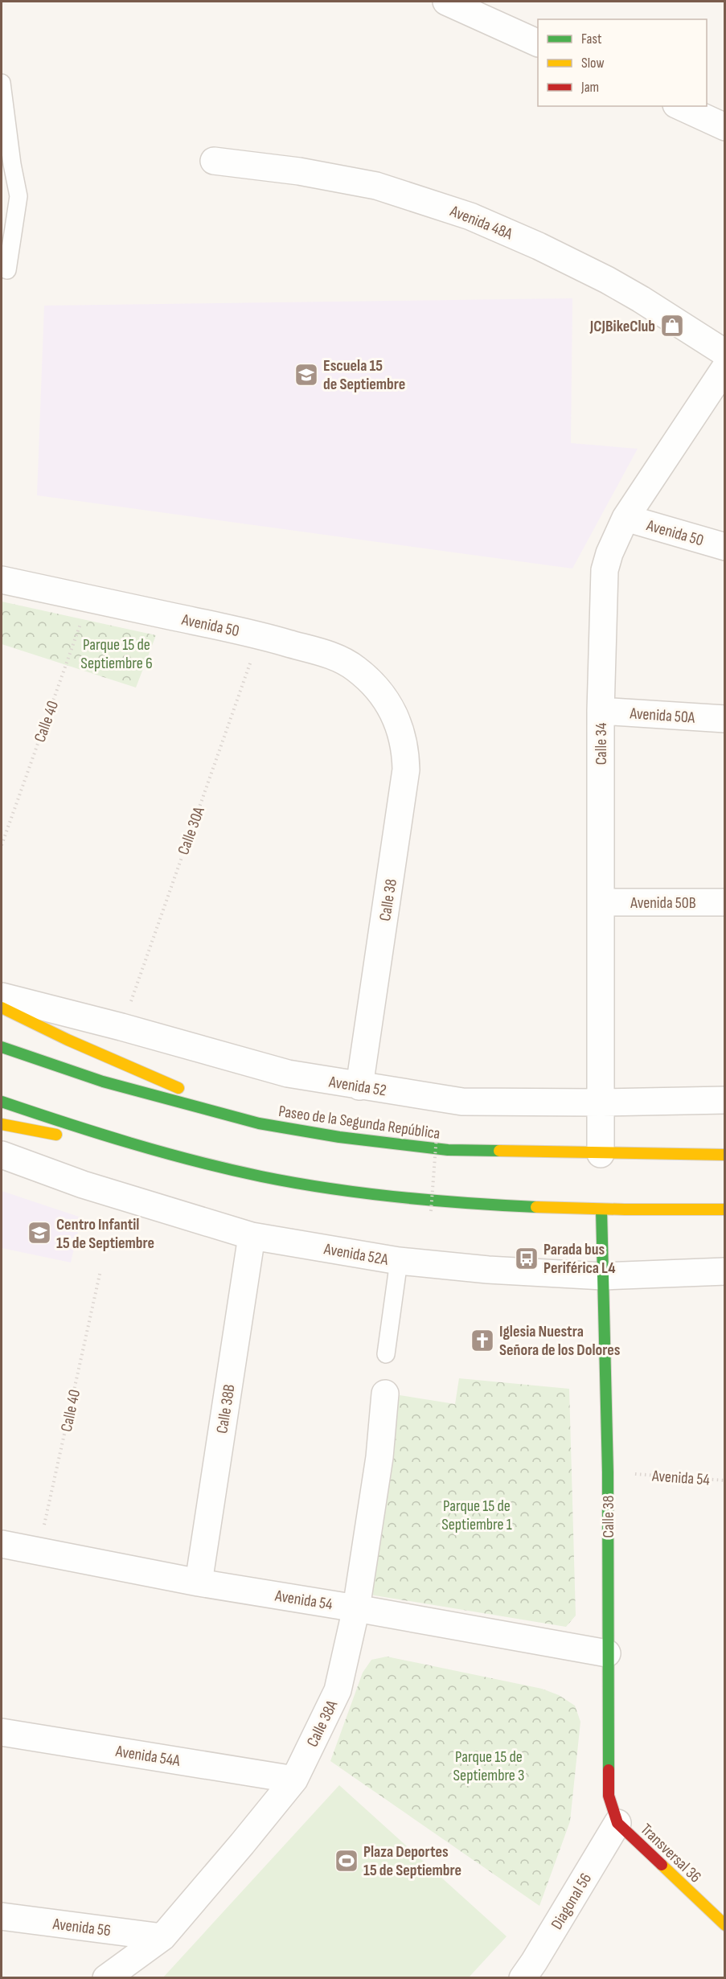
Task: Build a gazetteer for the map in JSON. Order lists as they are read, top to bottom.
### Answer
{
  "streets": {
    "main road": ["Calle 38", "Paseo de la Segunda República", "Transversal 36"],
    "street": [
      "Avenida 48A",
      "Avenida 50",
      "Avenida 50A",
      "Calle 34",
      "Avenida 50B",
      "Avenida 52",
      "Avenida 52A",
      "Calle 38B",
      "Avenida 54",
      "Calle 38A",
      "Avenida 54A",
      "Diagonal 56",
      "Avenida 56"
    ],
    "path": ["Calle 40", "Calle 30A"]
  },
  "crossings": [
    ["Avenida 50", "Calle 40"],
    ["Avenida 50", "Calle 34"],
    ["Avenida 50", "Calle 30A"],
    ["Avenida 50", "Calle 38"],
    ["Avenida 50A", "Calle 34"],
    ["Calle 40", "Avenida 54"],
    ["Calle 34", "Avenida 50B"],
    ["Calle 34", "Avenida 52"],
    ["Calle 34", "Paseo de la Segunda República"],
    ["Calle 30A", "Avenida 52"],
    ["Calle 38", "Avenida 52"],
    ["Calle 38", "Avenida 52A"],
    ["Calle 38", "Avenida 54"],
    ["Calle 38", "Transversal 36"],
    ["Calle 38", "Diagonal 56"],
    ["Avenida 52A", "Calle 38B"],
    ["Calle 38B", "Avenida 54"],
    ["Avenida 54", "Calle 38A"],
    ["Calle 38A", "Avenida 54A"],
    ["Calle 38A", "Avenida 56"],
    ["Transversal 36", "Diagonal 56"]
  ],
  "parks": ["Parque 15 de Septiembre 6", "Parque 15 de Septiembre 1", "Parque 15 de Septiembre 3"],
  "places": {
    "shop": ["JCJBikeClub"],
    "school or university": ["Escuela 15 de Septiembre", "Centro Infantil 15 de Septiembre"],
    "bus stop": ["Parada bus Periférica L4"],
    "church": ["Iglesia Nuestra Señora de los Dolores"],
    "sports": ["Plaza Deportes 15 de Septiembre"]
  },
  "legend": ["Fast", "Slow", "Jam"]
}
